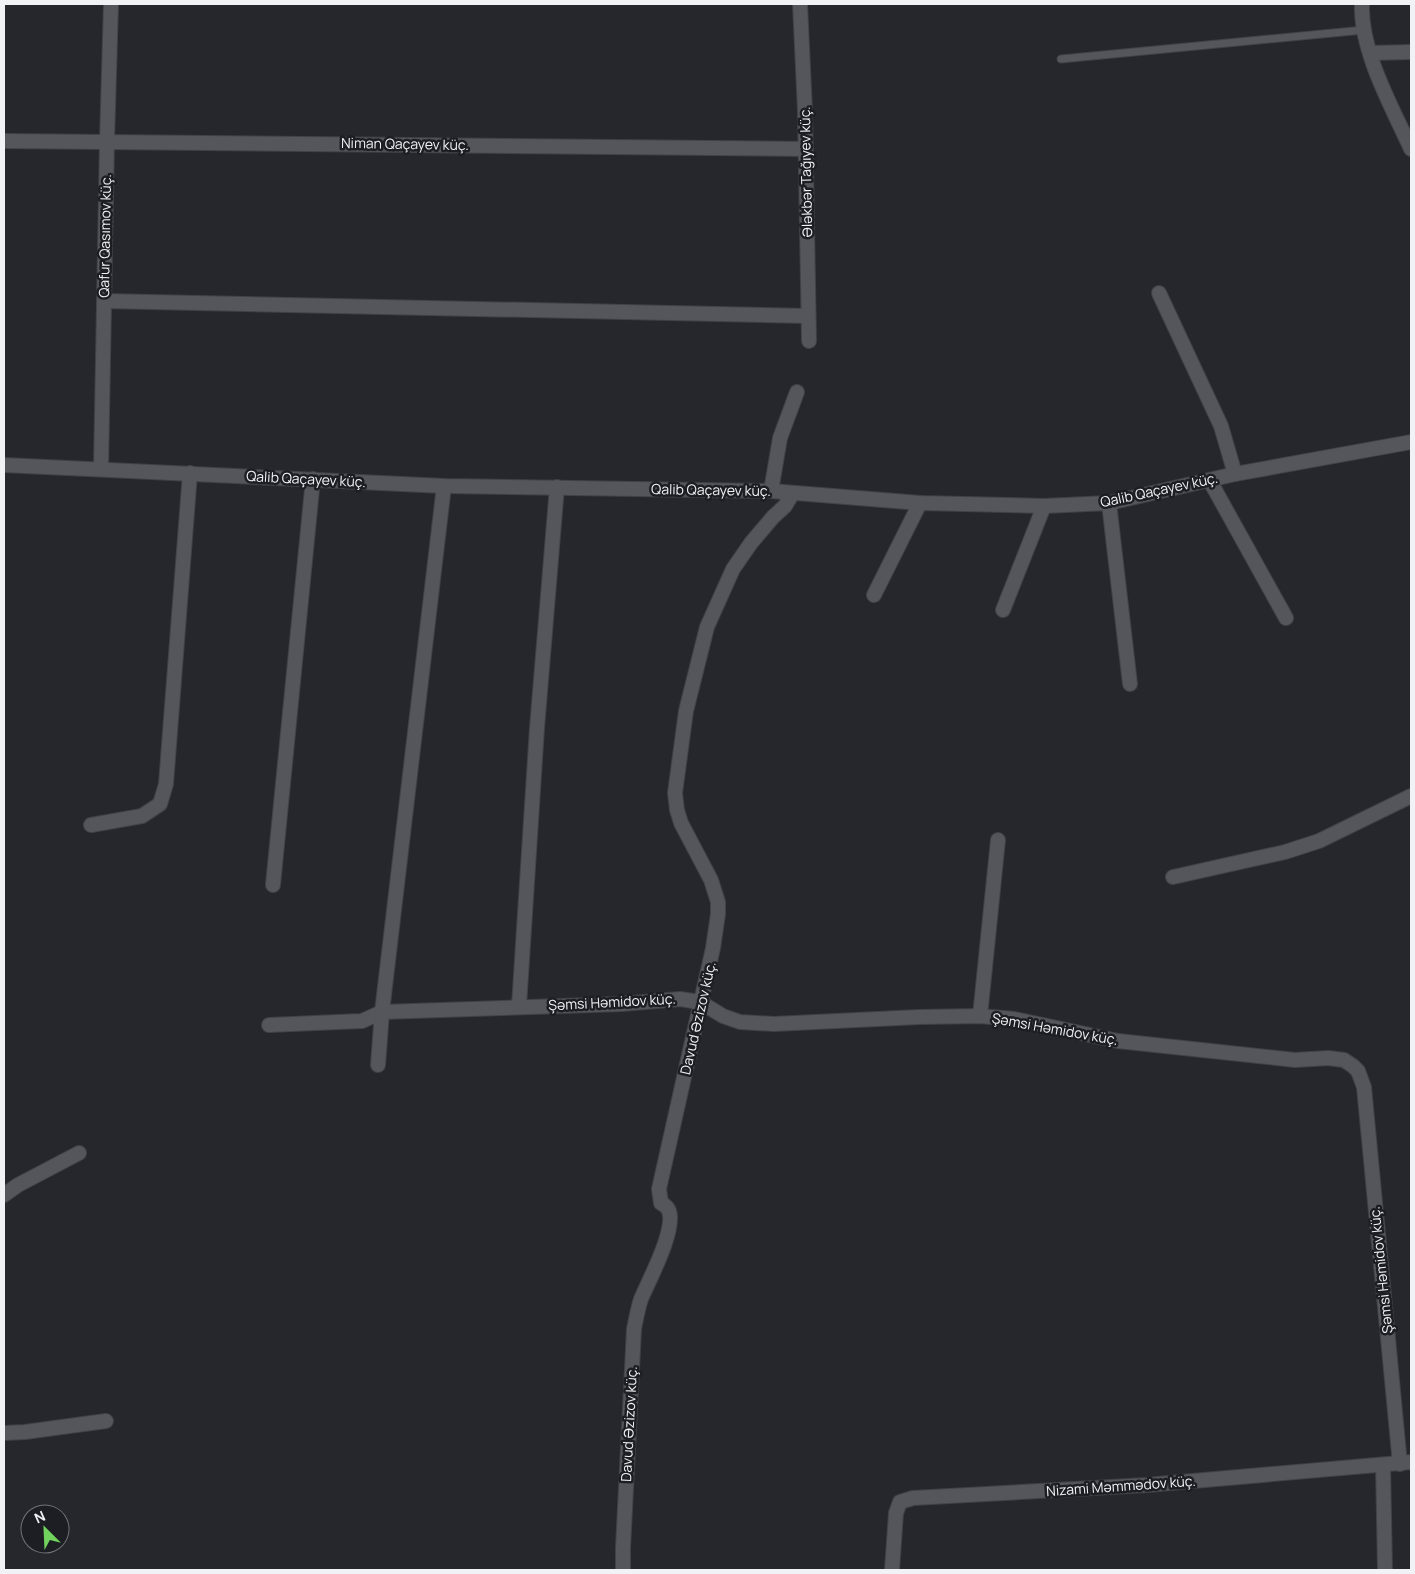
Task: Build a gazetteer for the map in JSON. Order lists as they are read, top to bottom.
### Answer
{
  "streets": {
    "street": [
      "Niman Qaçayev küç.",
      "Ələkbər Tağıyev küç.",
      "Qafur Qasımov küç.",
      "Qalib Qaçayev küç.",
      "Şəmsi Həmidov küç.",
      "Davud Əzizov küç.",
      "Nizami Məmmədov küç."
    ]
  },
  "crossings": [
    ["Niman Qaçayev küç.", "Ələkbər Tağıyev küç."],
    ["Niman Qaçayev küç.", "Qafur Qasımov küç."],
    ["Qafur Qasımov küç.", "Qalib Qaçayev küç."],
    ["Qalib Qaçayev küç.", "Davud Əzizov küç."],
    ["Şəmsi Həmidov küç.", "Davud Əzizov küç."],
    ["Şəmsi Həmidov küç.", "Nizami Məmmədov küç."]
  ],
  "north": "top left"
}
